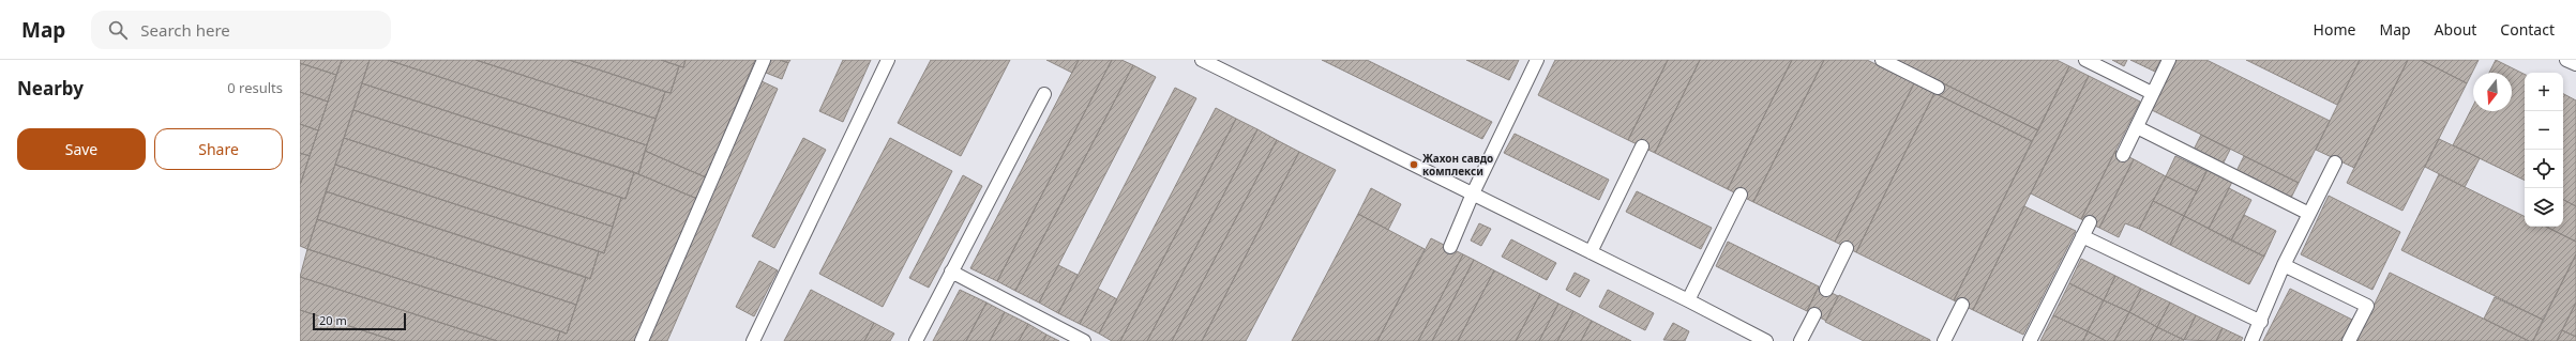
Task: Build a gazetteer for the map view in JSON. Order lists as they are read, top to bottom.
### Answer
{
  "places": ["Жахон савдо комплекси"],
  "scale_bar": "20 m",
  "north": "bottom",
  "page": {
    "header": "Map",
    "search": "Search here",
    "nav": [
      "Home",
      "Map",
      "About",
      "Contact"
    ],
    "heading": ["Nearby", "0 results"],
    "map_buttons": ["+", "−"],
    "buttons": ["Save", "Share"],
    "scale": "20 m"
  }
}
